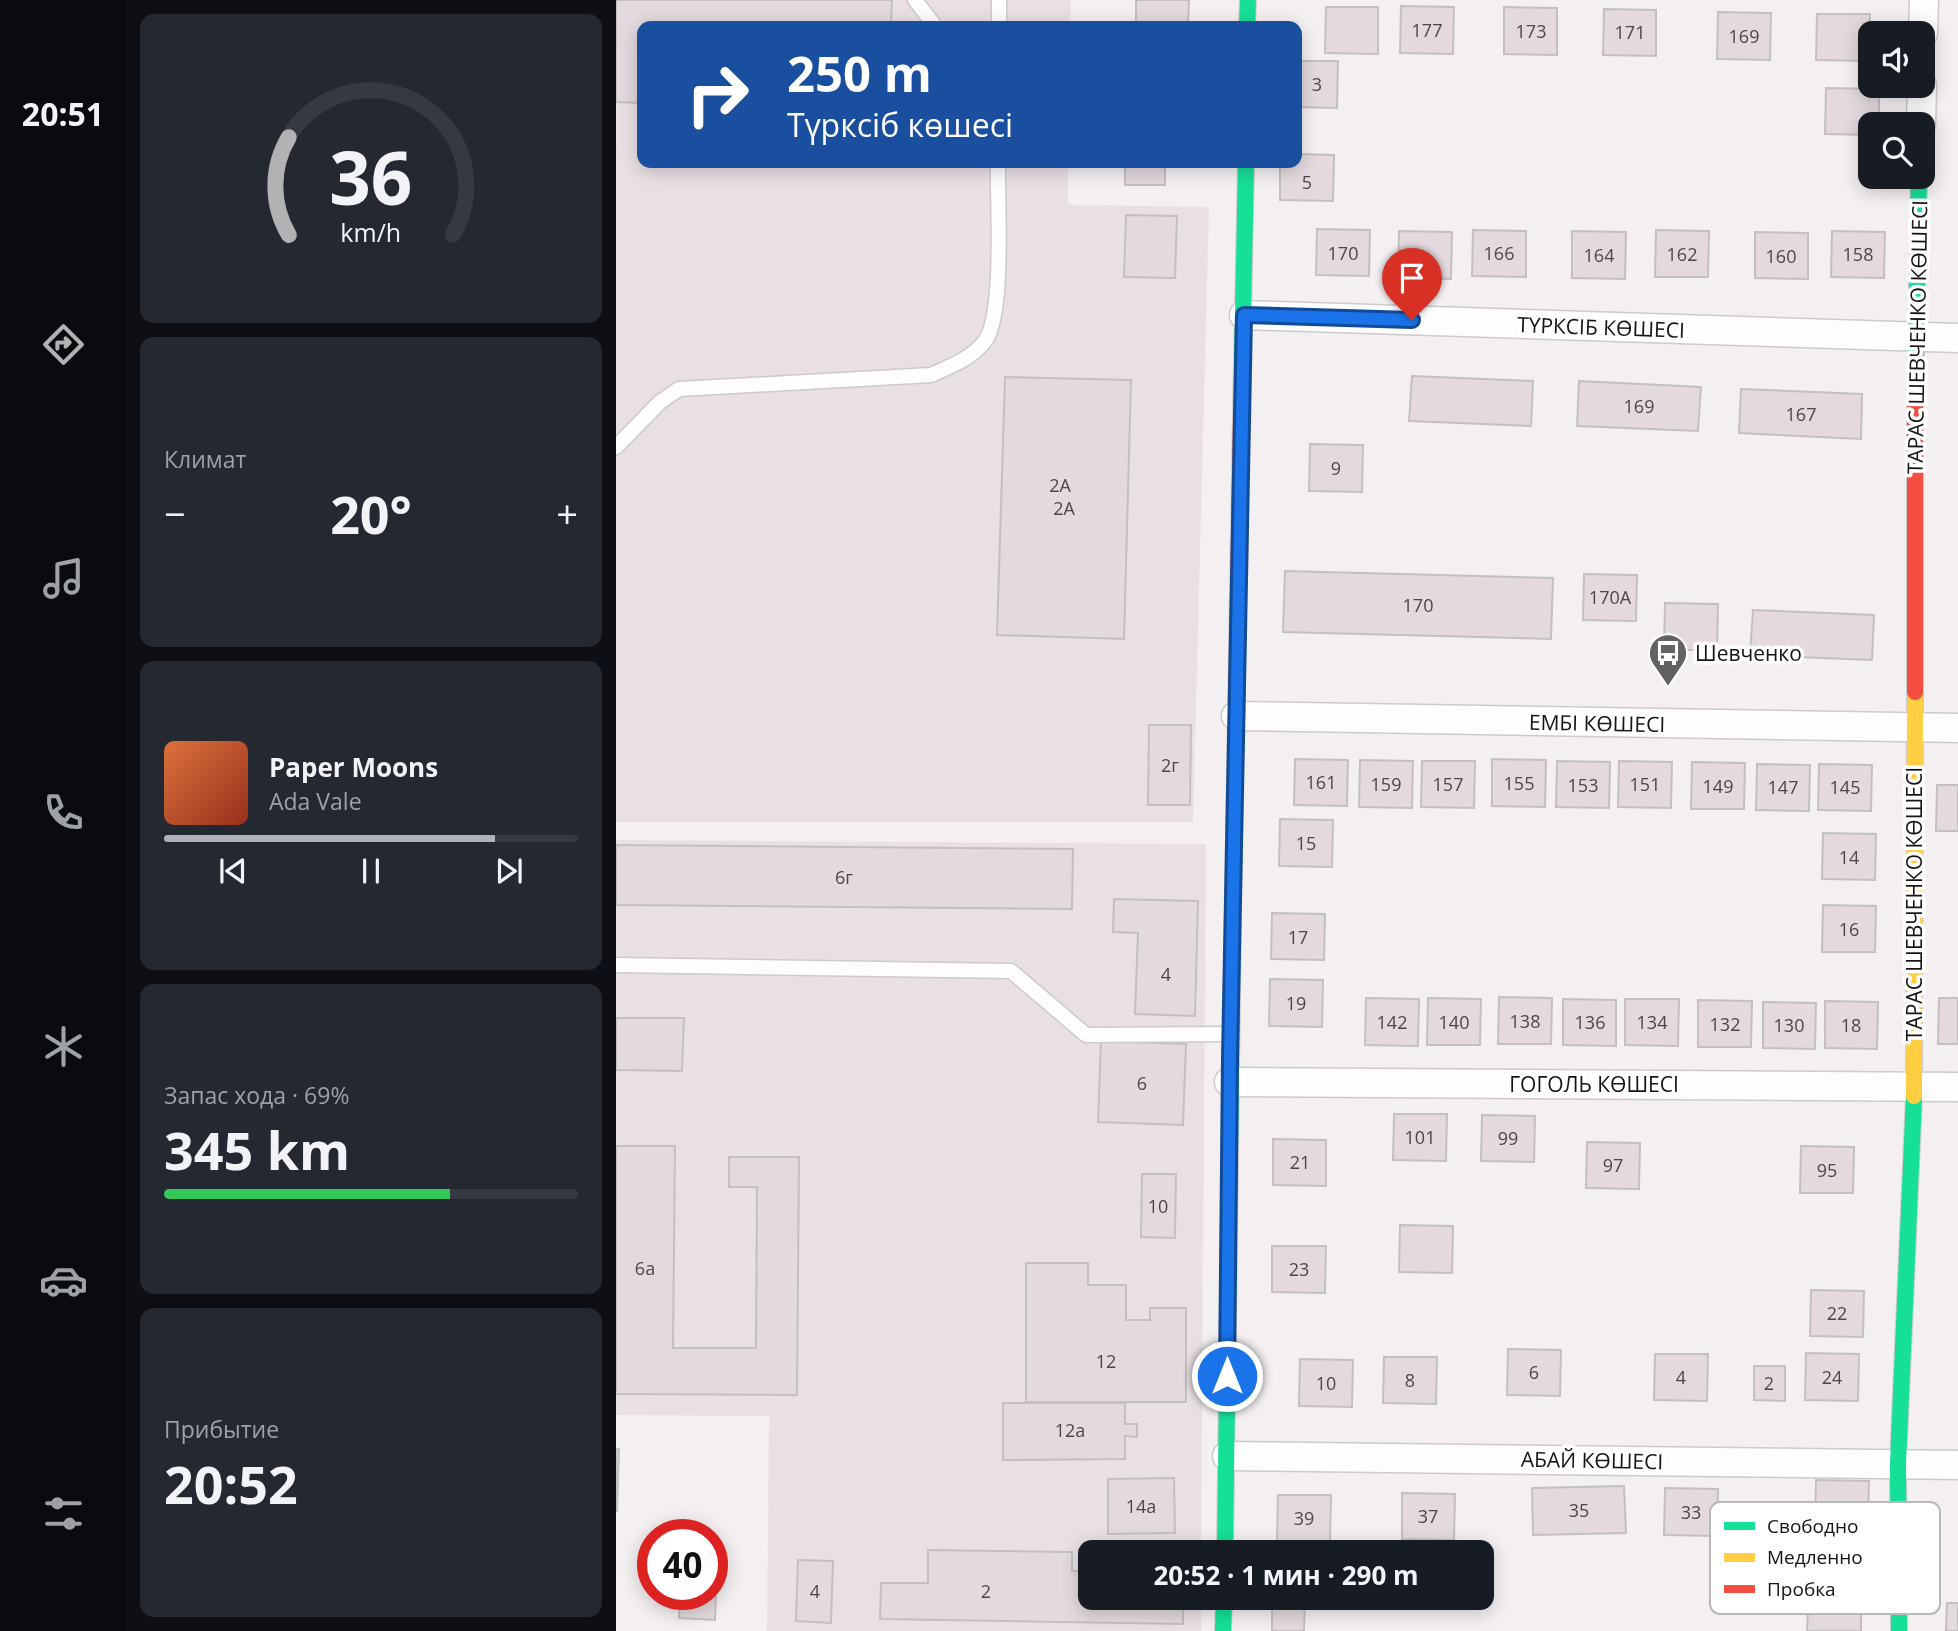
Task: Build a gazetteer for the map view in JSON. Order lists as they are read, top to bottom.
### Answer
{
  "streets": {
    "street": [
      "ТҮРКСІБ КӨШЕСІ",
      "ТАРАС ШЕВЧЕНКО КӨШЕСІ",
      "ЕМБІ КӨШЕСІ",
      "ГОГОЛЬ КӨШЕСІ",
      "АБАЙ КӨШЕСІ"
    ]
  },
  "crossings": [
    ["ТҮРКСІБ КӨШЕСІ", "ТАРАС ШЕВЧЕНКО КӨШЕСІ"],
    ["ТАРАС ШЕВЧЕНКО КӨШЕСІ", "ЕМБІ КӨШЕСІ"],
    ["ТАРАС ШЕВЧЕНКО КӨШЕСІ", "ГОГОЛЬ КӨШЕСІ"],
    ["ТАРАС ШЕВЧЕНКО КӨШЕСІ", "АБАЙ КӨШЕСІ"]
  ],
  "places": {
    "bus stop": ["Шевченко"]
  },
  "house_numbers": [
    "177",
    "173",
    "171",
    "169",
    "3",
    "5",
    "170",
    "166",
    "162",
    "158",
    "164",
    "160",
    "169",
    "167",
    "9",
    "2А",
    "2А",
    "170А",
    "170",
    "2г",
    "161",
    "155",
    "159",
    "157",
    "151",
    "153",
    "149",
    "147",
    "145",
    "15",
    "14",
    "6г",
    "16",
    "17",
    "4",
    "19",
    "138",
    "142",
    "140",
    "136",
    "134",
    "132",
    "130",
    "18",
    "6",
    "101",
    "99",
    "21",
    "97",
    "95",
    "10",
    "6а",
    "23",
    "22",
    "12",
    "6",
    "4",
    "24",
    "8",
    "10",
    "2",
    "12а",
    "14а",
    "35",
    "33",
    "37",
    "39",
    "4",
    "2"
  ],
  "legend": ["Свободно", "Медленно", "Пробка"],
  "page": {
    "tabs": "20:51",
    "turn": ["250 m", "Түрксіб көшесі"],
    "tile": [
      "Климат",
      ["Запас хода · 69%", "345 km"],
      ["Прибытие", "20:52"]
    ],
    "heat": ["−", "20°", "+"],
    "song": ["Paper Moons", "Ada Vale"],
    "limit": "40",
    "trip": "20:52 · 1 мин · 290 m",
    "gauge": ["36", "km/h"]
  }
}
